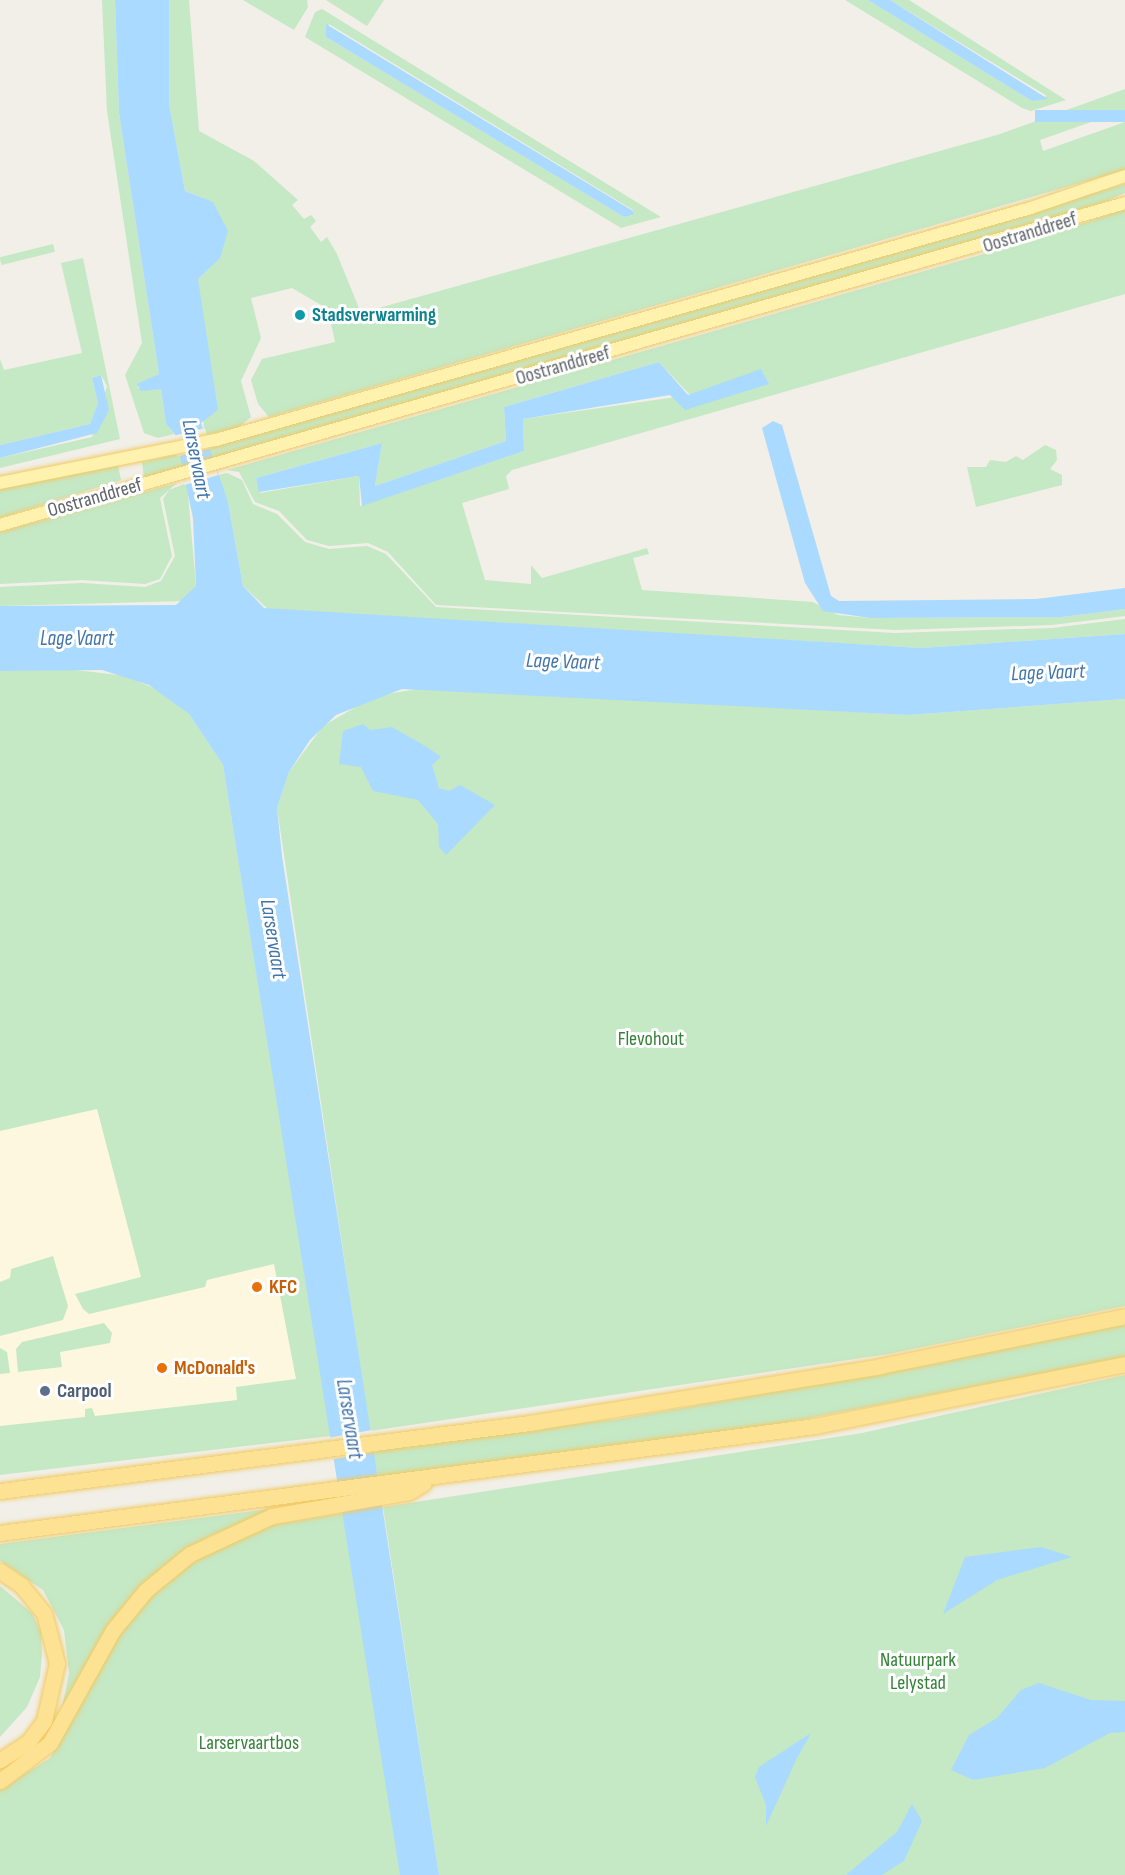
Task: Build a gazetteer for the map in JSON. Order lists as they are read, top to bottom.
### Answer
{
  "streets": {
    "main road": ["Oostranddreef"]
  },
  "water": ["Larservaart", "Lage Vaart"],
  "parks": ["Flevohout", "Natuurpark Lelystad", "Larservaartbos"],
  "places": [
    "Stadsverwarming",
    "KFC",
    "McDonald's",
    "Carpool"
  ]
}
